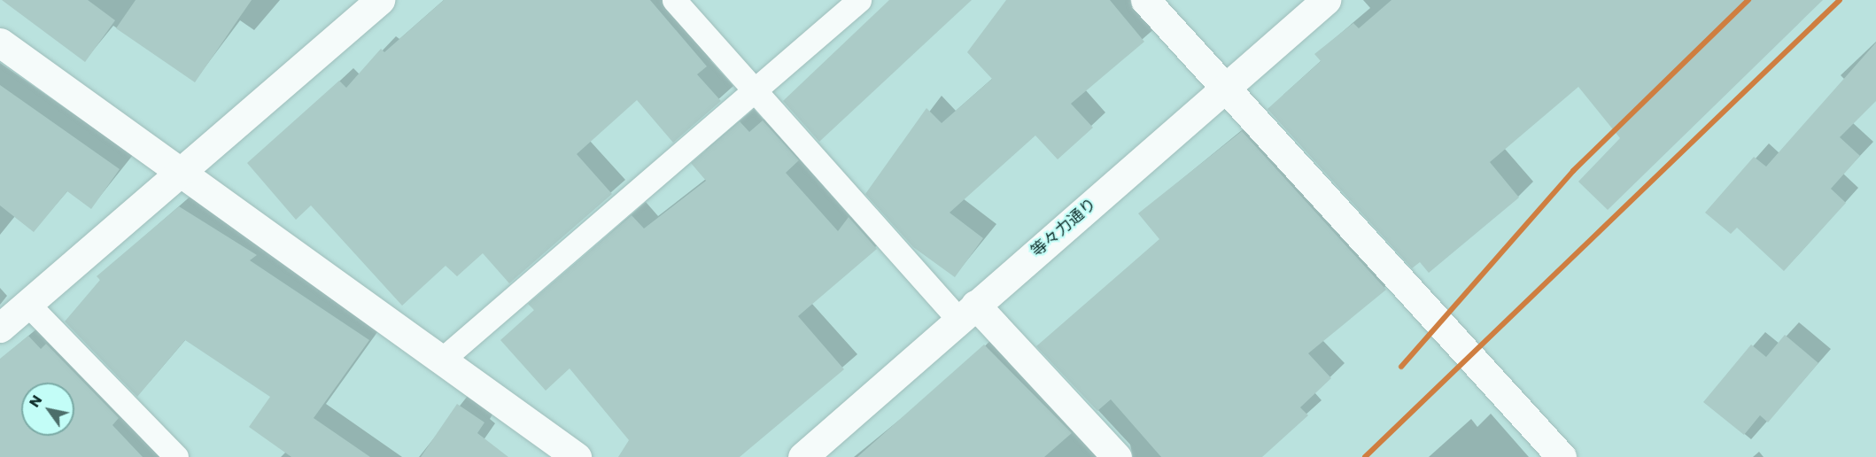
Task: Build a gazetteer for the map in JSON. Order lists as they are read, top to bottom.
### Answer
{
  "streets": {
    "street": ["等々力通り"]
  },
  "north": "top left"
}
